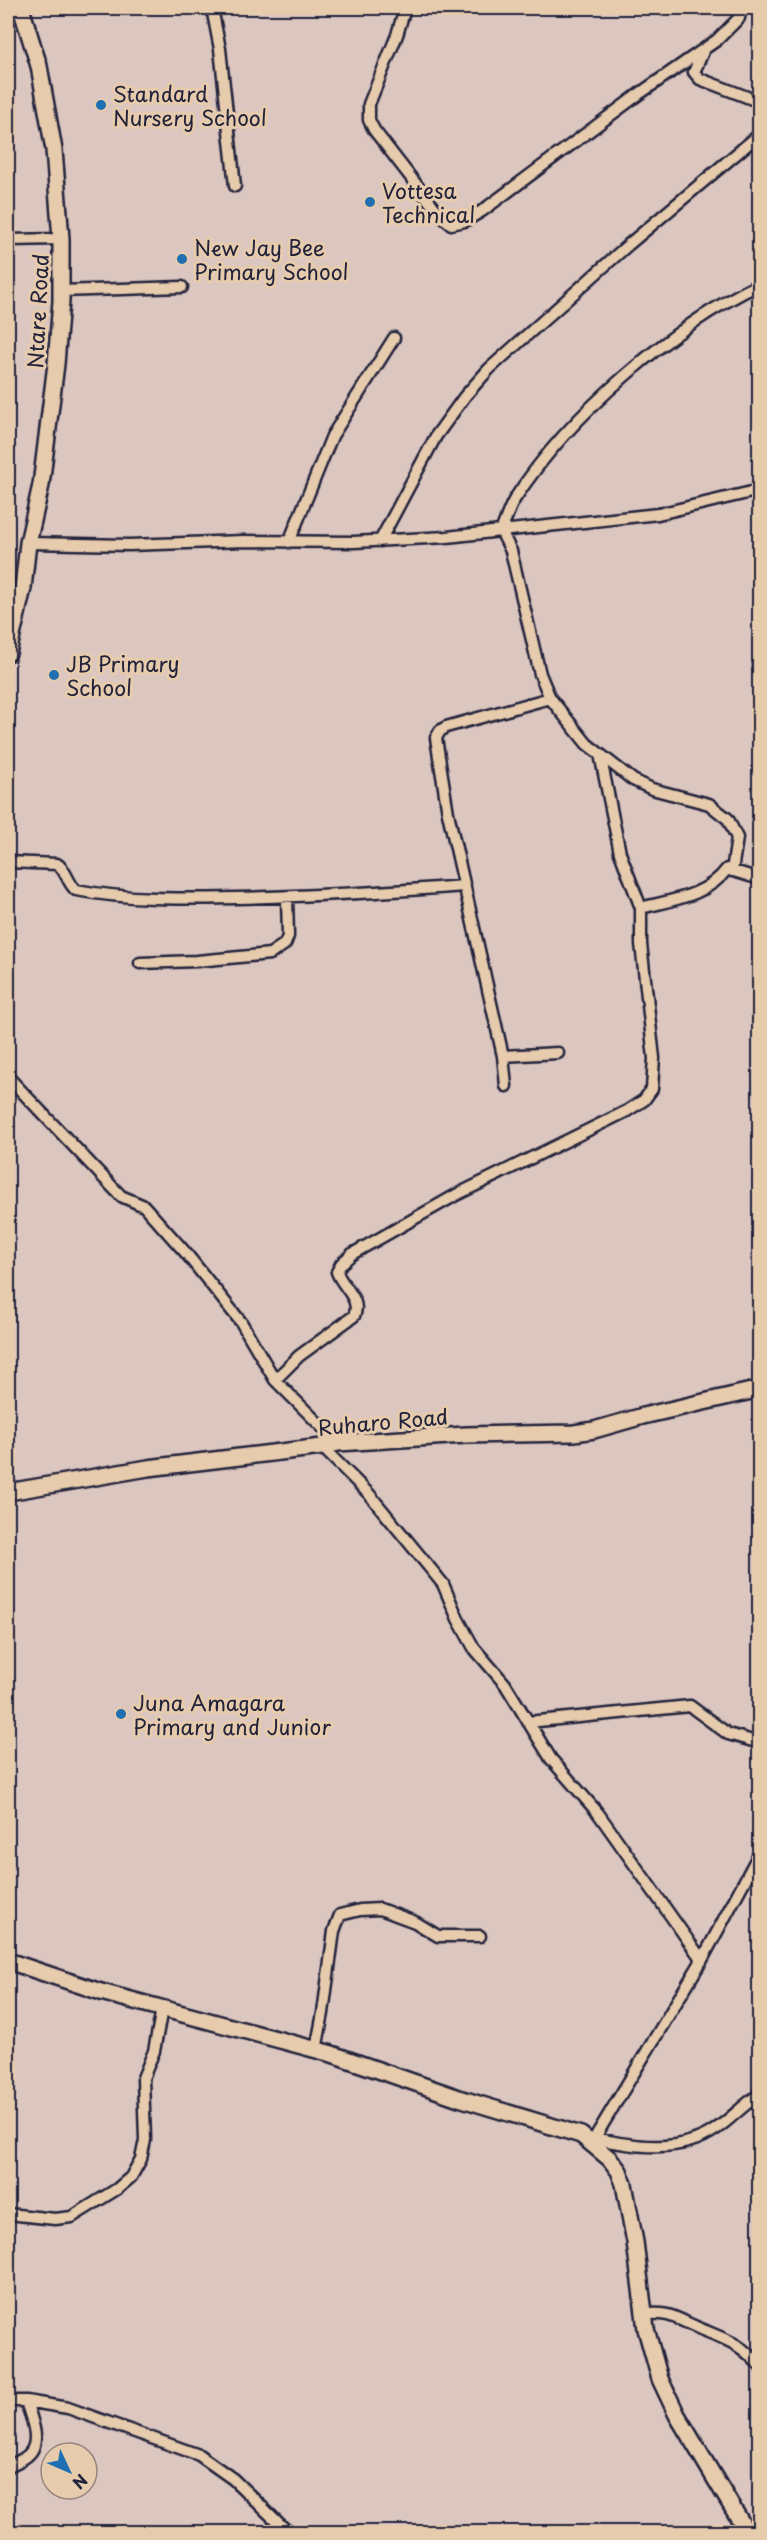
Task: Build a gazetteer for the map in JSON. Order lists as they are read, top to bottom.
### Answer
{
  "streets": {
    "main road": ["Ntare Road", "Ruharo Road"]
  },
  "places": [
    "Standard Nursery School",
    "Vottesa Technical",
    "New Jay Bee Primary School",
    "JB Primary School",
    "Juna Amagara Primary and Junior"
  ],
  "north": "bottom right"
}
